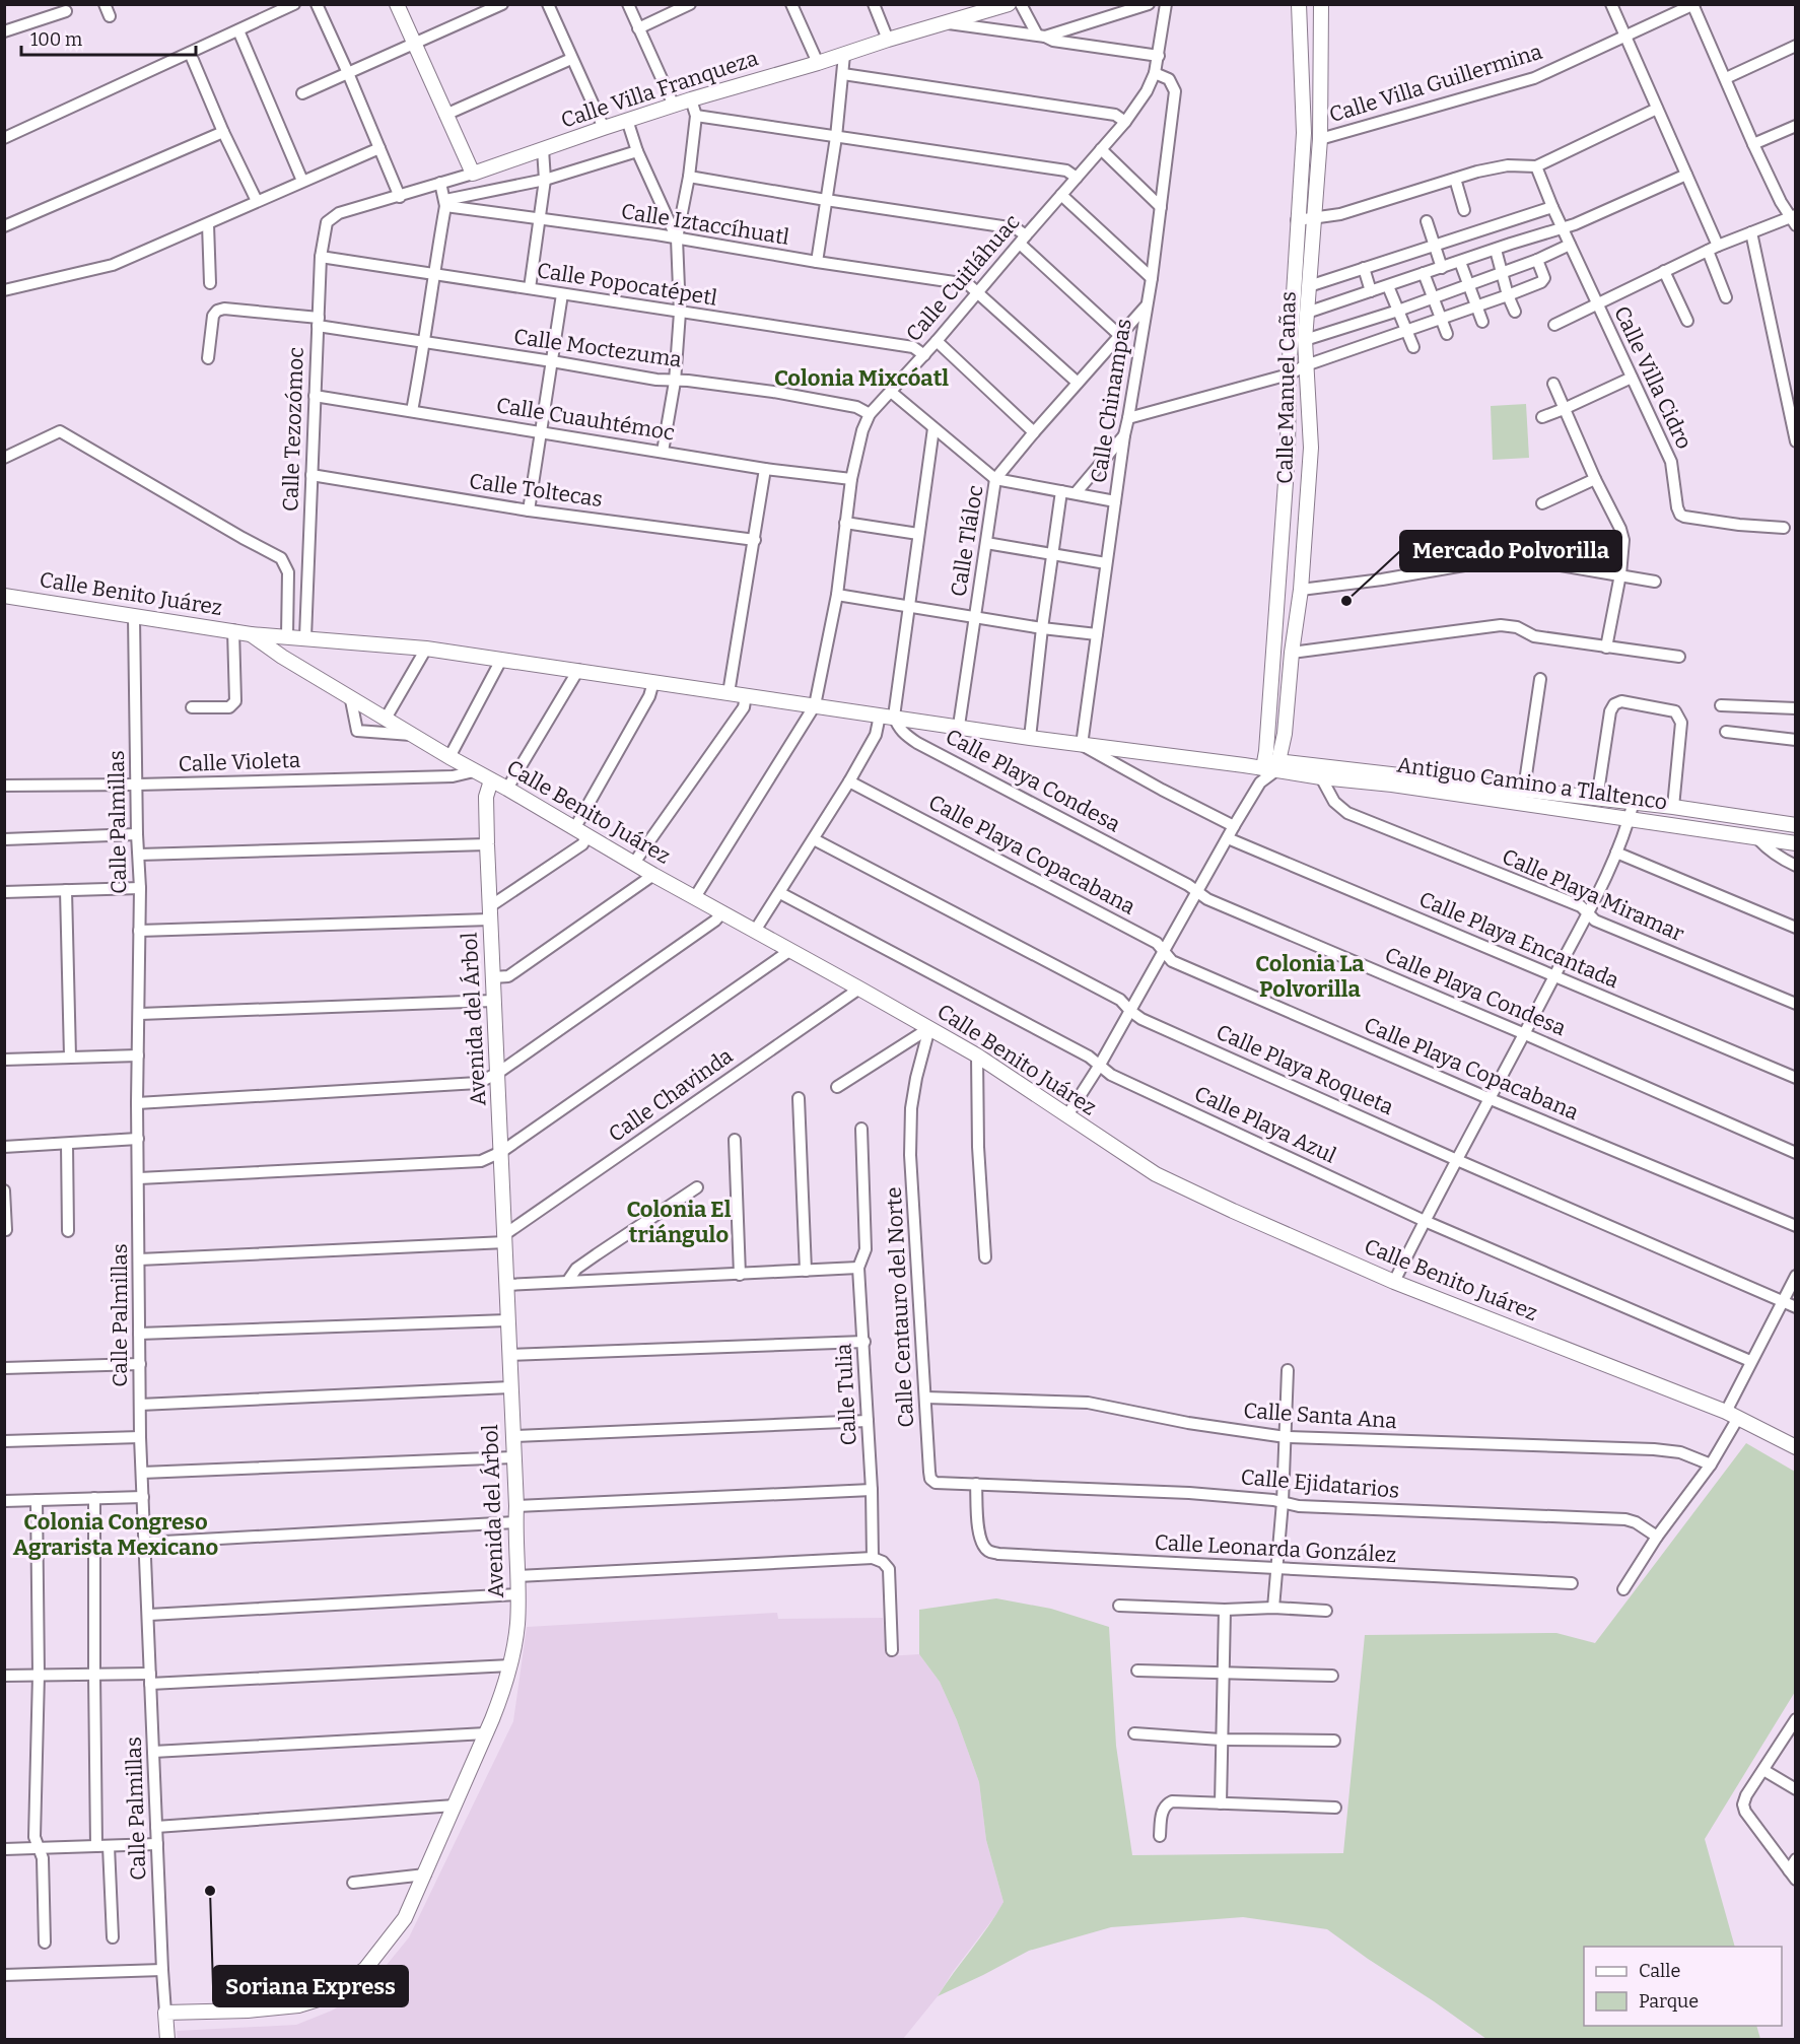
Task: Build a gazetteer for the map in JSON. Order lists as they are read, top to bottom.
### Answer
{
  "streets": {
    "street": [
      "Calle Villa Guillermina",
      "Calle Villa Franqueza",
      "Calle Iztaccíhuatl",
      "Calle Cuitláhuac",
      "Calle Popocatépetl",
      "Calle Moctezuma",
      "Calle Villa Cidro",
      "Calle Manuel Cañas",
      "Calle Chinampas",
      "Calle Cuauhtémoc",
      "Calle Tezozómoc",
      "Calle Toltecas",
      "Calle Tláloc",
      "Calle Benito Juárez",
      "Calle Violeta",
      "Calle Playa Condesa",
      "Antiguo Camino a Tlaltenco",
      "Calle Palmillas",
      "Calle Playa Copacabana",
      "Calle Playa Miramar",
      "Calle Playa Encantada",
      "Avenida del Árbol",
      "Calle Playa Roqueta",
      "Calle Chavinda",
      "Calle Playa Azul",
      "Calle Centauro del Norte",
      "Calle Tulia",
      "Calle Santa Ana",
      "Calle Ejidatarios",
      "Calle Leonarda González"
    ]
  },
  "crossings": [
    ["Calle Villa Guillermina", "Calle Manuel Cañas"],
    ["Calle Villa Franqueza", "Calle Tezozómoc"],
    ["Calle Iztaccíhuatl", "Calle Cuitláhuac"],
    ["Calle Cuitláhuac", "Calle Popocatépetl"],
    ["Calle Cuitláhuac", "Calle Moctezuma"],
    ["Calle Cuitláhuac", "Calle Chinampas"],
    ["Calle Cuitláhuac", "Calle Cuauhtémoc"],
    ["Calle Cuitláhuac", "Calle Benito Juárez"],
    ["Calle Popocatépetl", "Calle Tezozómoc"],
    ["Calle Moctezuma", "Calle Tezozómoc"],
    ["Calle Manuel Cañas", "Calle Benito Juárez"],
    ["Calle Manuel Cañas", "Antiguo Camino a Tlaltenco"],
    ["Calle Chinampas", "Calle Tláloc"],
    ["Calle Chinampas", "Calle Benito Juárez"],
    ["Calle Cuauhtémoc", "Calle Tezozómoc"],
    ["Calle Tezozómoc", "Calle Toltecas"],
    ["Calle Tezozómoc", "Calle Benito Juárez"],
    ["Calle Tláloc", "Calle Benito Juárez"],
    ["Calle Benito Juárez", "Calle Violeta"],
    ["Calle Benito Juárez", "Calle Playa Condesa"],
    ["Calle Benito Juárez", "Antiguo Camino a Tlaltenco"],
    ["Calle Benito Juárez", "Calle Palmillas"],
    ["Calle Benito Juárez", "Avenida del Árbol"],
    ["Calle Benito Juárez", "Calle Chavinda"],
    ["Calle Benito Juárez", "Calle Centauro del Norte"],
    ["Calle Violeta", "Calle Palmillas"],
    ["Antiguo Camino a Tlaltenco", "Calle Playa Miramar"],
    ["Calle Palmillas", "Avenida del Árbol"],
    ["Avenida del Árbol", "Calle Chavinda"],
    ["Calle Centauro del Norte", "Calle Santa Ana"],
    ["Calle Centauro del Norte", "Calle Ejidatarios"],
    ["Calle Centauro del Norte", "Calle Leonarda González"],
    ["Calle Ejidatarios", "Calle Leonarda González"]
  ],
  "districts": [
    "Colonia Mixcóatl",
    "Colonia La Polvorilla",
    "Colonia El triángulo",
    "Colonia Congreso Agrarista Mexicano"
  ],
  "places": ["Mercado Polvorilla", "Soriana Express"],
  "legend": ["Calle", "Parque"],
  "scale_bar": "100 m"
}
